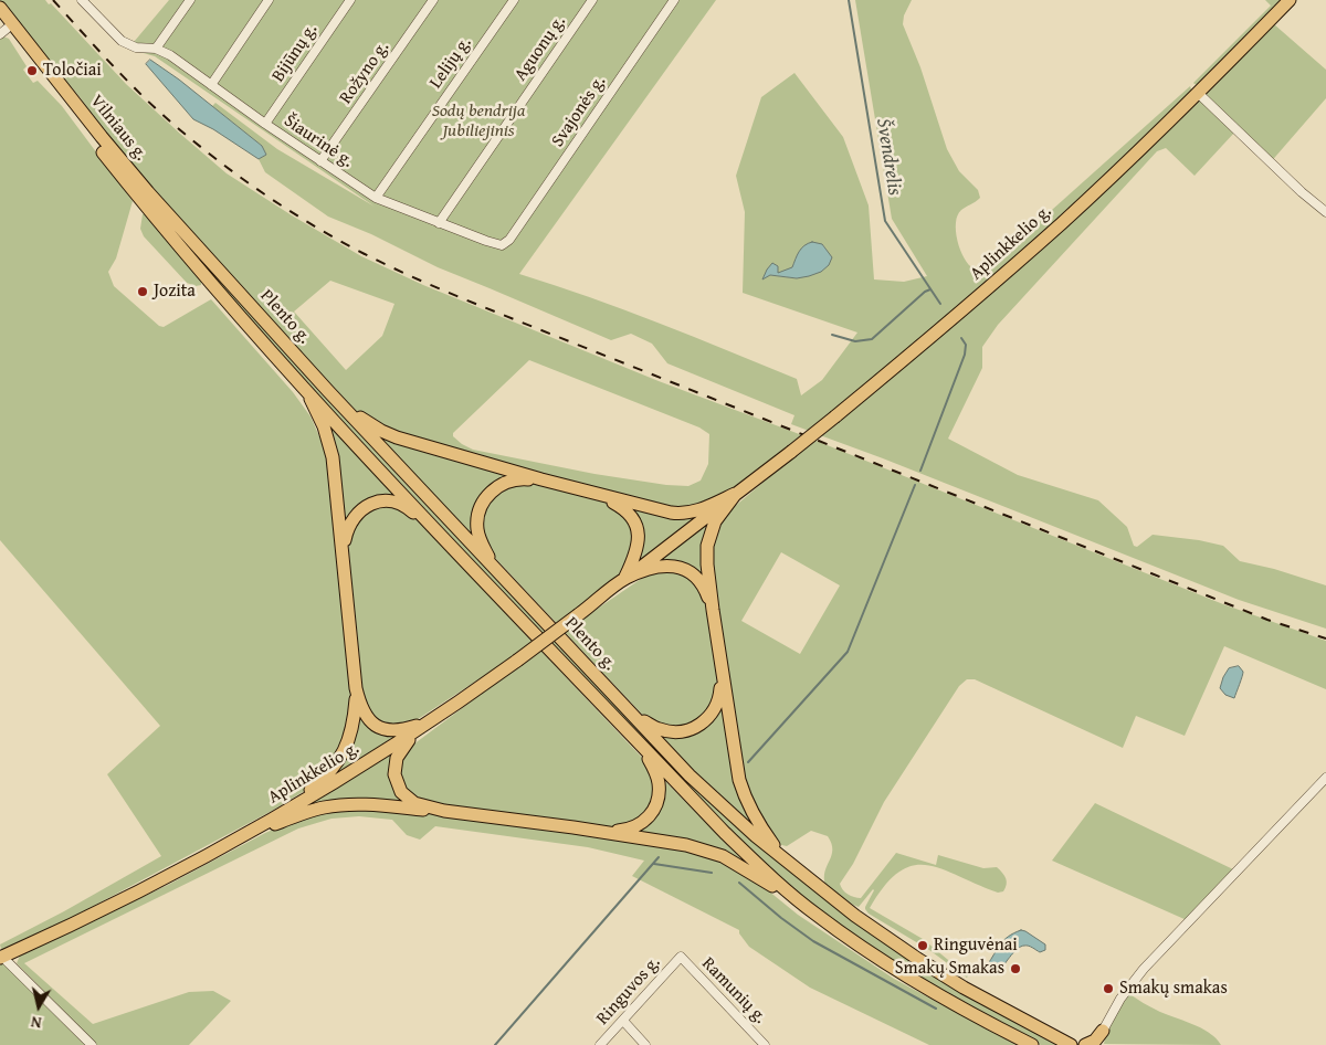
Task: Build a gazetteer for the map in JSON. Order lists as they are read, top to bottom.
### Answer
{
  "streets": {
    "highway": ["Vilniaus g.", "Aplinkkelio g.", "Plento g."],
    "street": [
      "Aguonų g.",
      "Bijūnų g.",
      "Lelijų g.",
      "Rožyno g.",
      "Svajonės g.",
      "Šiaurinė g.",
      "Ringuvos g.",
      "Ramunių g."
    ]
  },
  "crossings": [
    ["Aguonų g.", "Šiaurinė g."],
    ["Bijūnų g.", "Šiaurinė g."],
    ["Lelijų g.", "Šiaurinė g."],
    ["Rožyno g.", "Šiaurinė g."],
    ["Svajonės g.", "Šiaurinė g."],
    ["Vilniaus g.", "Plento g."],
    ["Ringuvos g.", "Ramunių g."]
  ],
  "water": ["Švendrelis"],
  "parks": ["Sodų bendrija Jubiliejinis"],
  "places": [
    "Toločiai",
    "Jozita",
    "Ringuvėnai",
    "Smakų Smakas",
    "Smakų smakas"
  ],
  "north": "bottom"
}
